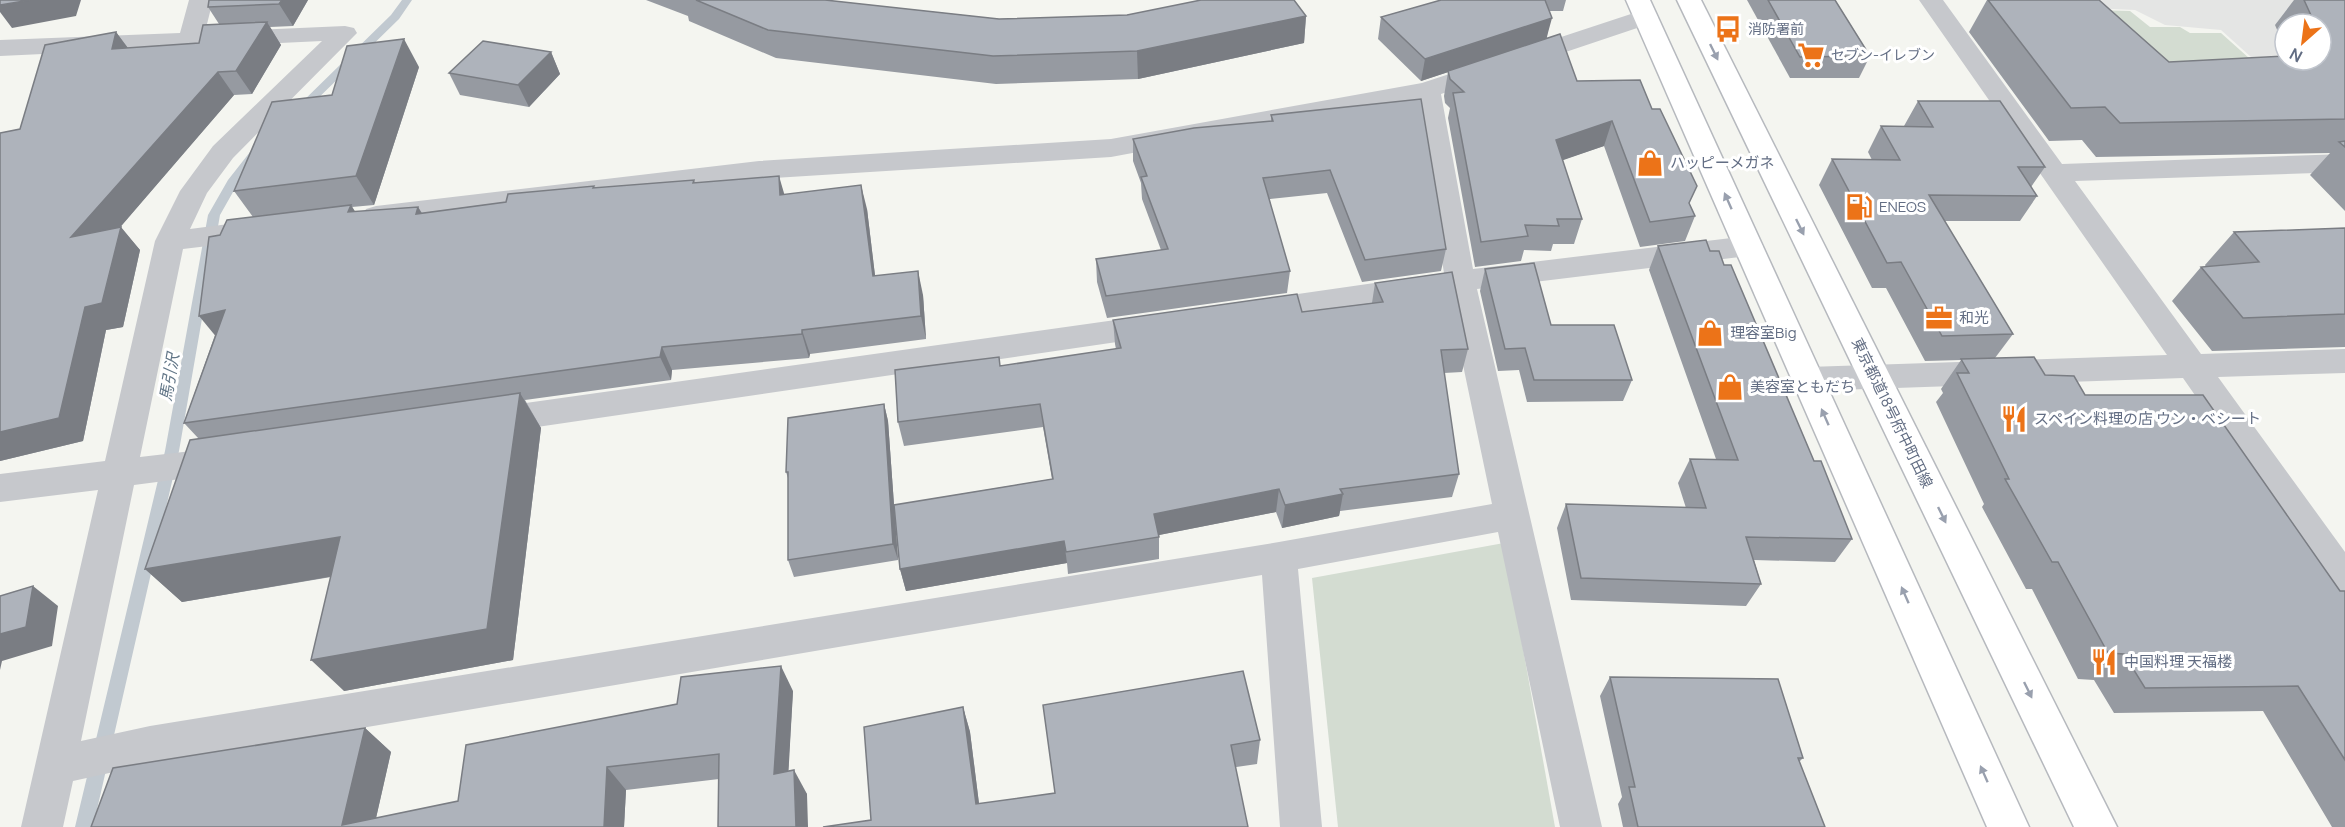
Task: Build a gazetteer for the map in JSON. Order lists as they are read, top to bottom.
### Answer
{
  "streets": {
    "main road": ["東京都道18号府中町田線"]
  },
  "water": ["馬引沢"],
  "places": {
    "bus stop": ["消防署前"],
    "supermarket": ["セブン-イレブン"],
    "shop": ["ハッピーメガネ", "理容室Big", "美容室ともだち"],
    "fuel station": ["ENEOS"],
    "office": ["和光"],
    "restaurant": ["スペイン料理の店 ウン・ベシート", "中国料理 天福楼"]
  },
  "north": "bottom left"
}
